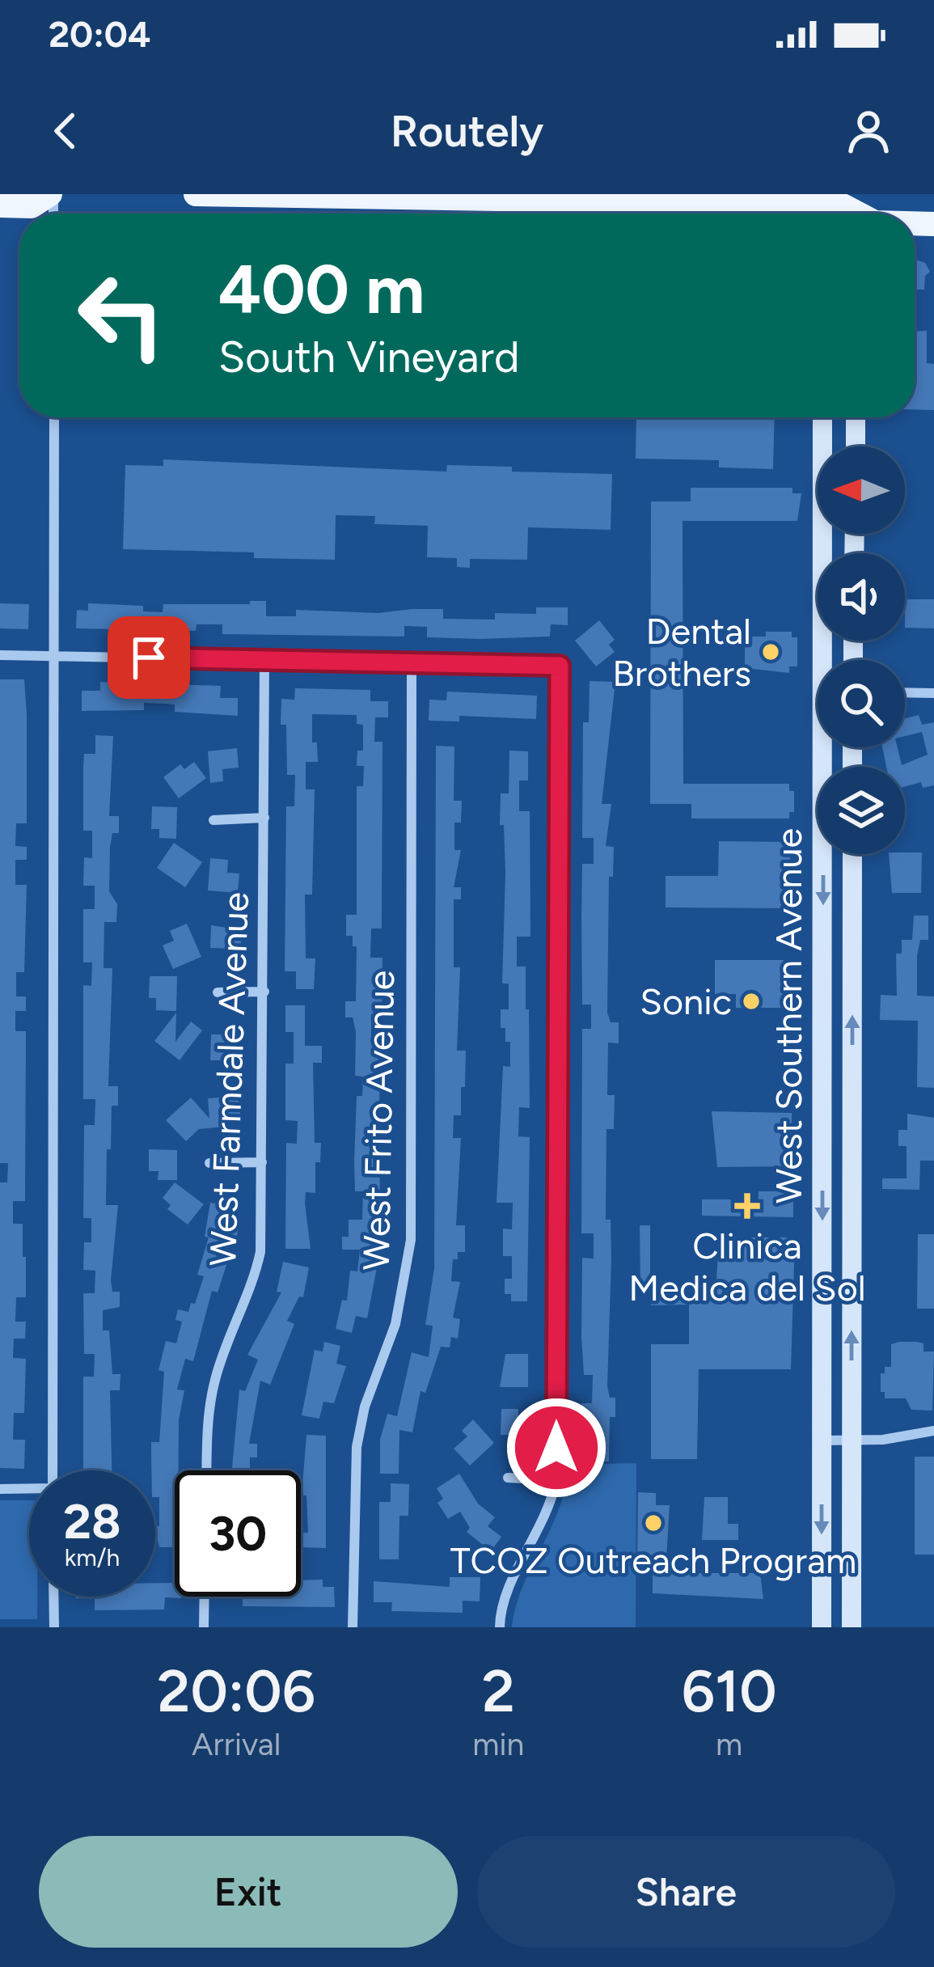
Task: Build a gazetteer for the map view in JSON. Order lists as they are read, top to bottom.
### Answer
{
  "streets": {
    "main road": ["West Southern Avenue"],
    "street": ["West Farmdale Avenue", "West Frito Avenue"]
  },
  "places": {
    "other": ["Dental Brothers", "Sonic", "TCOZ Outreach Program"],
    "health": ["Clinica Medica del Sol"]
  },
  "north": "left",
  "page": {
    "status": "20:04",
    "header": "Routely",
    "turn": ["400 m", "South Vineyard"],
    "speed": "28 km/h",
    "limit": "30",
    "eta": [
      "20:06",
      "Arrival",
      "2",
      "min",
      "610",
      "m"
    ],
    "buttons": ["Exit", "Share"]
  }
}
